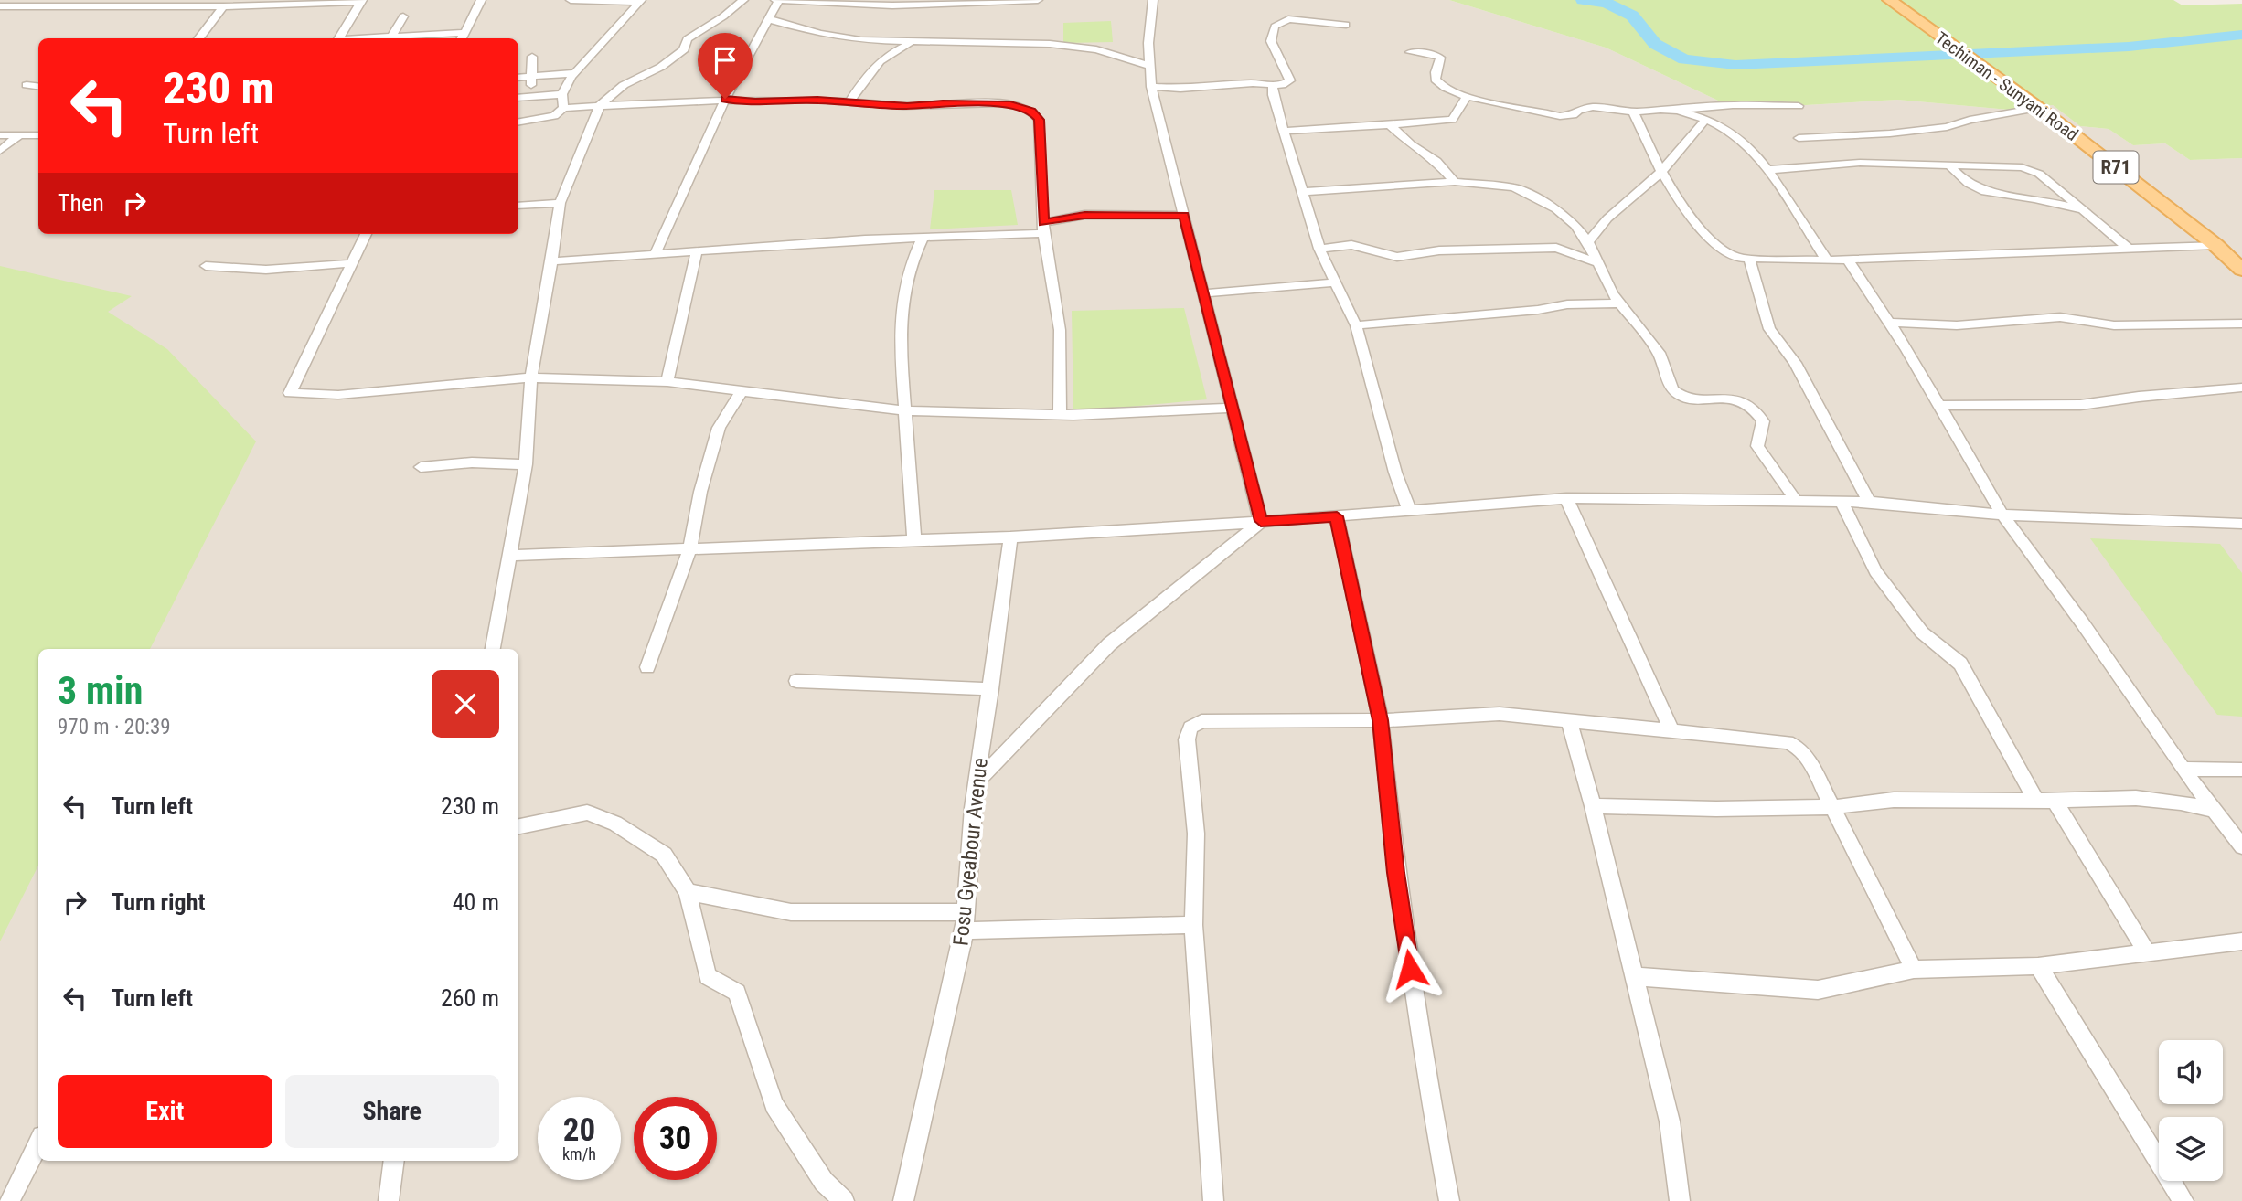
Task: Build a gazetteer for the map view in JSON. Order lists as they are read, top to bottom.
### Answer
{
  "streets": {
    "main road": ["Techiman - Sunyani Road", "R71"],
    "street": ["Fosu Gyeabour Avenue"]
  },
  "page": {
    "turn": ["230 m", "Turn left"],
    "then": "Then",
    "heading": ["3 min", "970 m · 20:39"],
    "list": [
      {
        "name": "Turn left",
        "value": "230 m"
      },
      {
        "name": "Turn right",
        "value": "40 m"
      },
      {
        "name": "Turn left",
        "value": "260 m"
      }
    ],
    "buttons": ["Exit", "Share"],
    "speed": "20 km/h",
    "limit": "30"
  }
}
